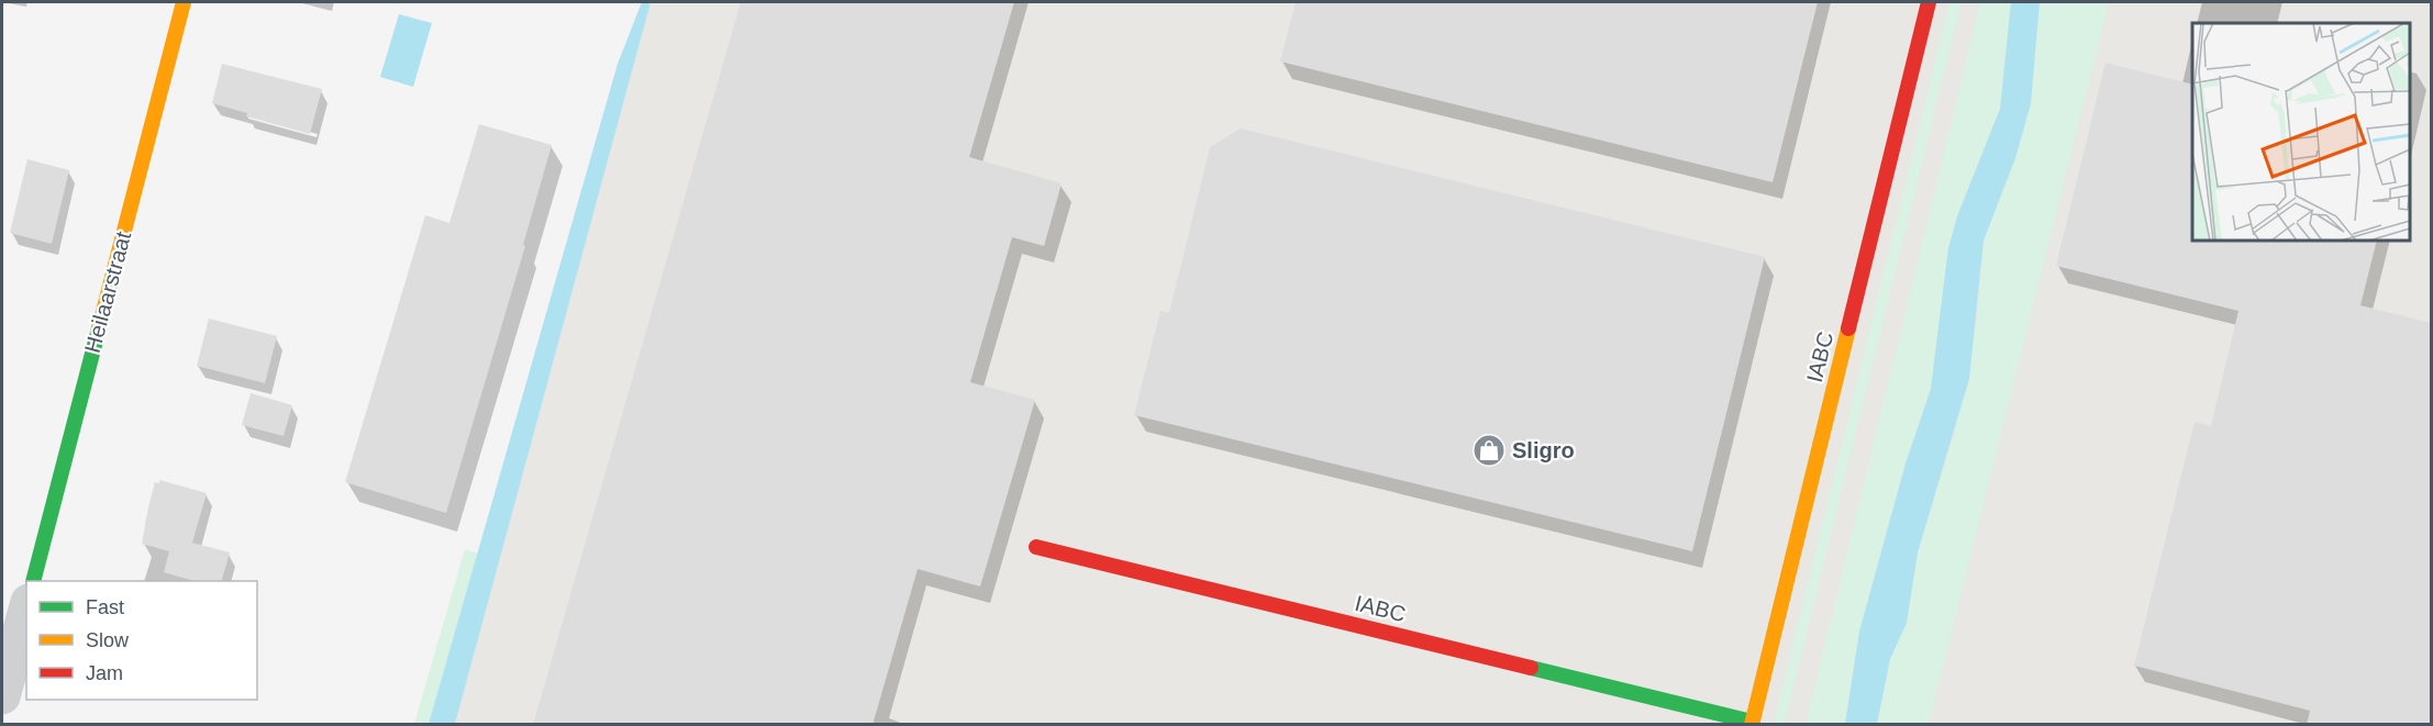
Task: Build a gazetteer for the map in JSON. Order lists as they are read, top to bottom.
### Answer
{
  "streets": {
    "street": ["Heilaarstraat", "IABC"]
  },
  "places": {
    "shop": ["Sligro"]
  },
  "legend": ["Fast", "Slow", "Jam"]
}
